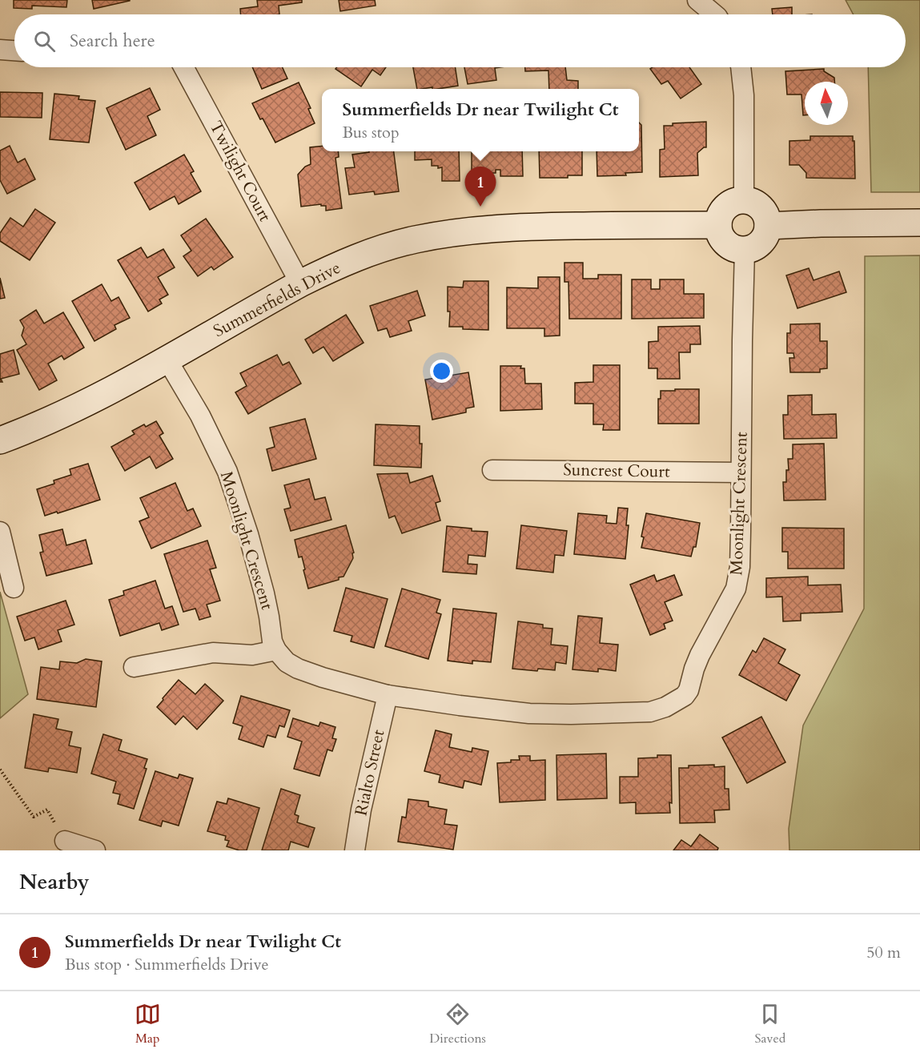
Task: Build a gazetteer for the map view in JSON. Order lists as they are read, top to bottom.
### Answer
{
  "streets": {
    "street": [
      "Twilight Court",
      "Summerfields Drive",
      "Suncrest Court",
      "Moonlight Crescent",
      "Rialto Street"
    ]
  },
  "crossings": [
    ["Twilight Court", "Summerfields Drive"],
    ["Summerfields Drive", "Moonlight Crescent"],
    ["Suncrest Court", "Moonlight Crescent"],
    ["Moonlight Crescent", "Rialto Street"]
  ],
  "north": "top",
  "page": {
    "search": "Search here",
    "popup": ["Summerfields Dr near Twilight Ct", "Bus stop"],
    "pins": "1",
    "heading": "Nearby",
    "list": [
      {
        "mark": "1",
        "name": "Summerfields Dr near Twilight Ct",
        "note": "Bus stop · Summerfields Drive",
        "value": "50 m"
      }
    ],
    "nav": ["Map", "Directions", "Saved"]
  }
}
